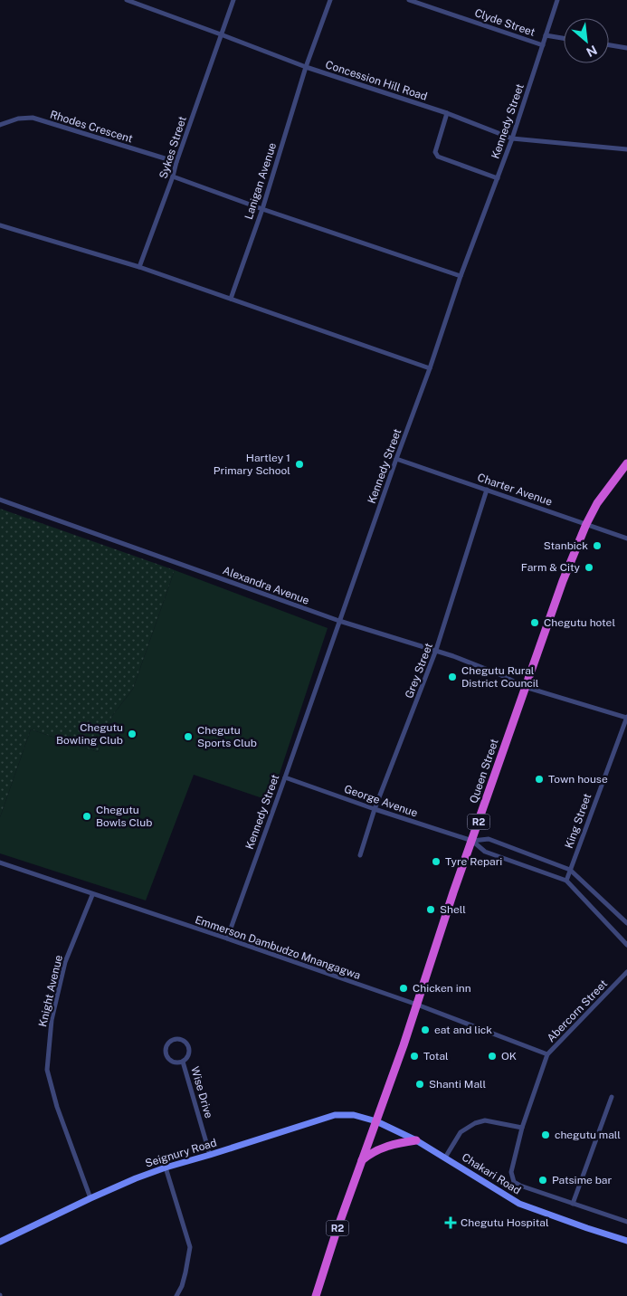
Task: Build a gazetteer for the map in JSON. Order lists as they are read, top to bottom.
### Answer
{
  "streets": {
    "highway": ["Queen Street", "R2"],
    "main road": ["Seignury Road", "Chakari Road"],
    "street": [
      "Clyde Street",
      "Concession Hill Road",
      "Kennedy Street",
      "Rhodes Crescent",
      "Sykes Street",
      "Lanigan Avenue",
      "Charter Avenue",
      "Alexandra Avenue",
      "Grey Street",
      "George Avenue",
      "King Street",
      "Emmerson Dambudzo Mnangagwa",
      "Knight Avenue",
      "Abercorn Street",
      "Wise Drive"
    ]
  },
  "crossings": [
    ["Clyde Street", "Kennedy Street"],
    ["Concession Hill Road", "Kennedy Street"],
    ["Concession Hill Road", "Sykes Street"],
    ["Concession Hill Road", "Lanigan Avenue"],
    ["Kennedy Street", "Charter Avenue"],
    ["Kennedy Street", "Alexandra Avenue"],
    ["Kennedy Street", "George Avenue"],
    ["Kennedy Street", "Emmerson Dambudzo Mnangagwa"],
    ["Rhodes Crescent", "Sykes Street"],
    ["Charter Avenue", "Grey Street"],
    ["Charter Avenue", "Queen Street"],
    ["Alexandra Avenue", "Grey Street"],
    ["Alexandra Avenue", "Queen Street"],
    ["Alexandra Avenue", "King Street"],
    ["Grey Street", "George Avenue"],
    ["Queen Street", "George Avenue"],
    ["Queen Street", "R2"],
    ["Queen Street", "Emmerson Dambudzo Mnangagwa"],
    ["Queen Street", "Seignury Road"],
    ["Queen Street", "Chakari Road"],
    ["George Avenue", "King Street"],
    ["R2", "Seignury Road"],
    ["R2", "Chakari Road"],
    ["Emmerson Dambudzo Mnangagwa", "Knight Avenue"],
    ["Emmerson Dambudzo Mnangagwa", "Abercorn Street"],
    ["Knight Avenue", "Seignury Road"],
    ["Wise Drive", "Seignury Road"],
    ["Seignury Road", "Chakari Road"]
  ],
  "places": {
    "other": [
      "Hartley 1 Primary School",
      "Stanbick",
      "Farm & City",
      "Chegutu hotel",
      "Chegutu Rural District Council",
      "Chegutu Bowling Club",
      "Chegutu Sports Club",
      "Town house",
      "Chegutu Bowls Club",
      "Tyre Repari",
      "Shell",
      "Chicken inn",
      "eat and lick",
      "Total",
      "OK",
      "Shanti Mall",
      "chegutu mall",
      "Patsime bar"
    ],
    "health": ["Chegutu Hospital"]
  },
  "north": "bottom right"
}
